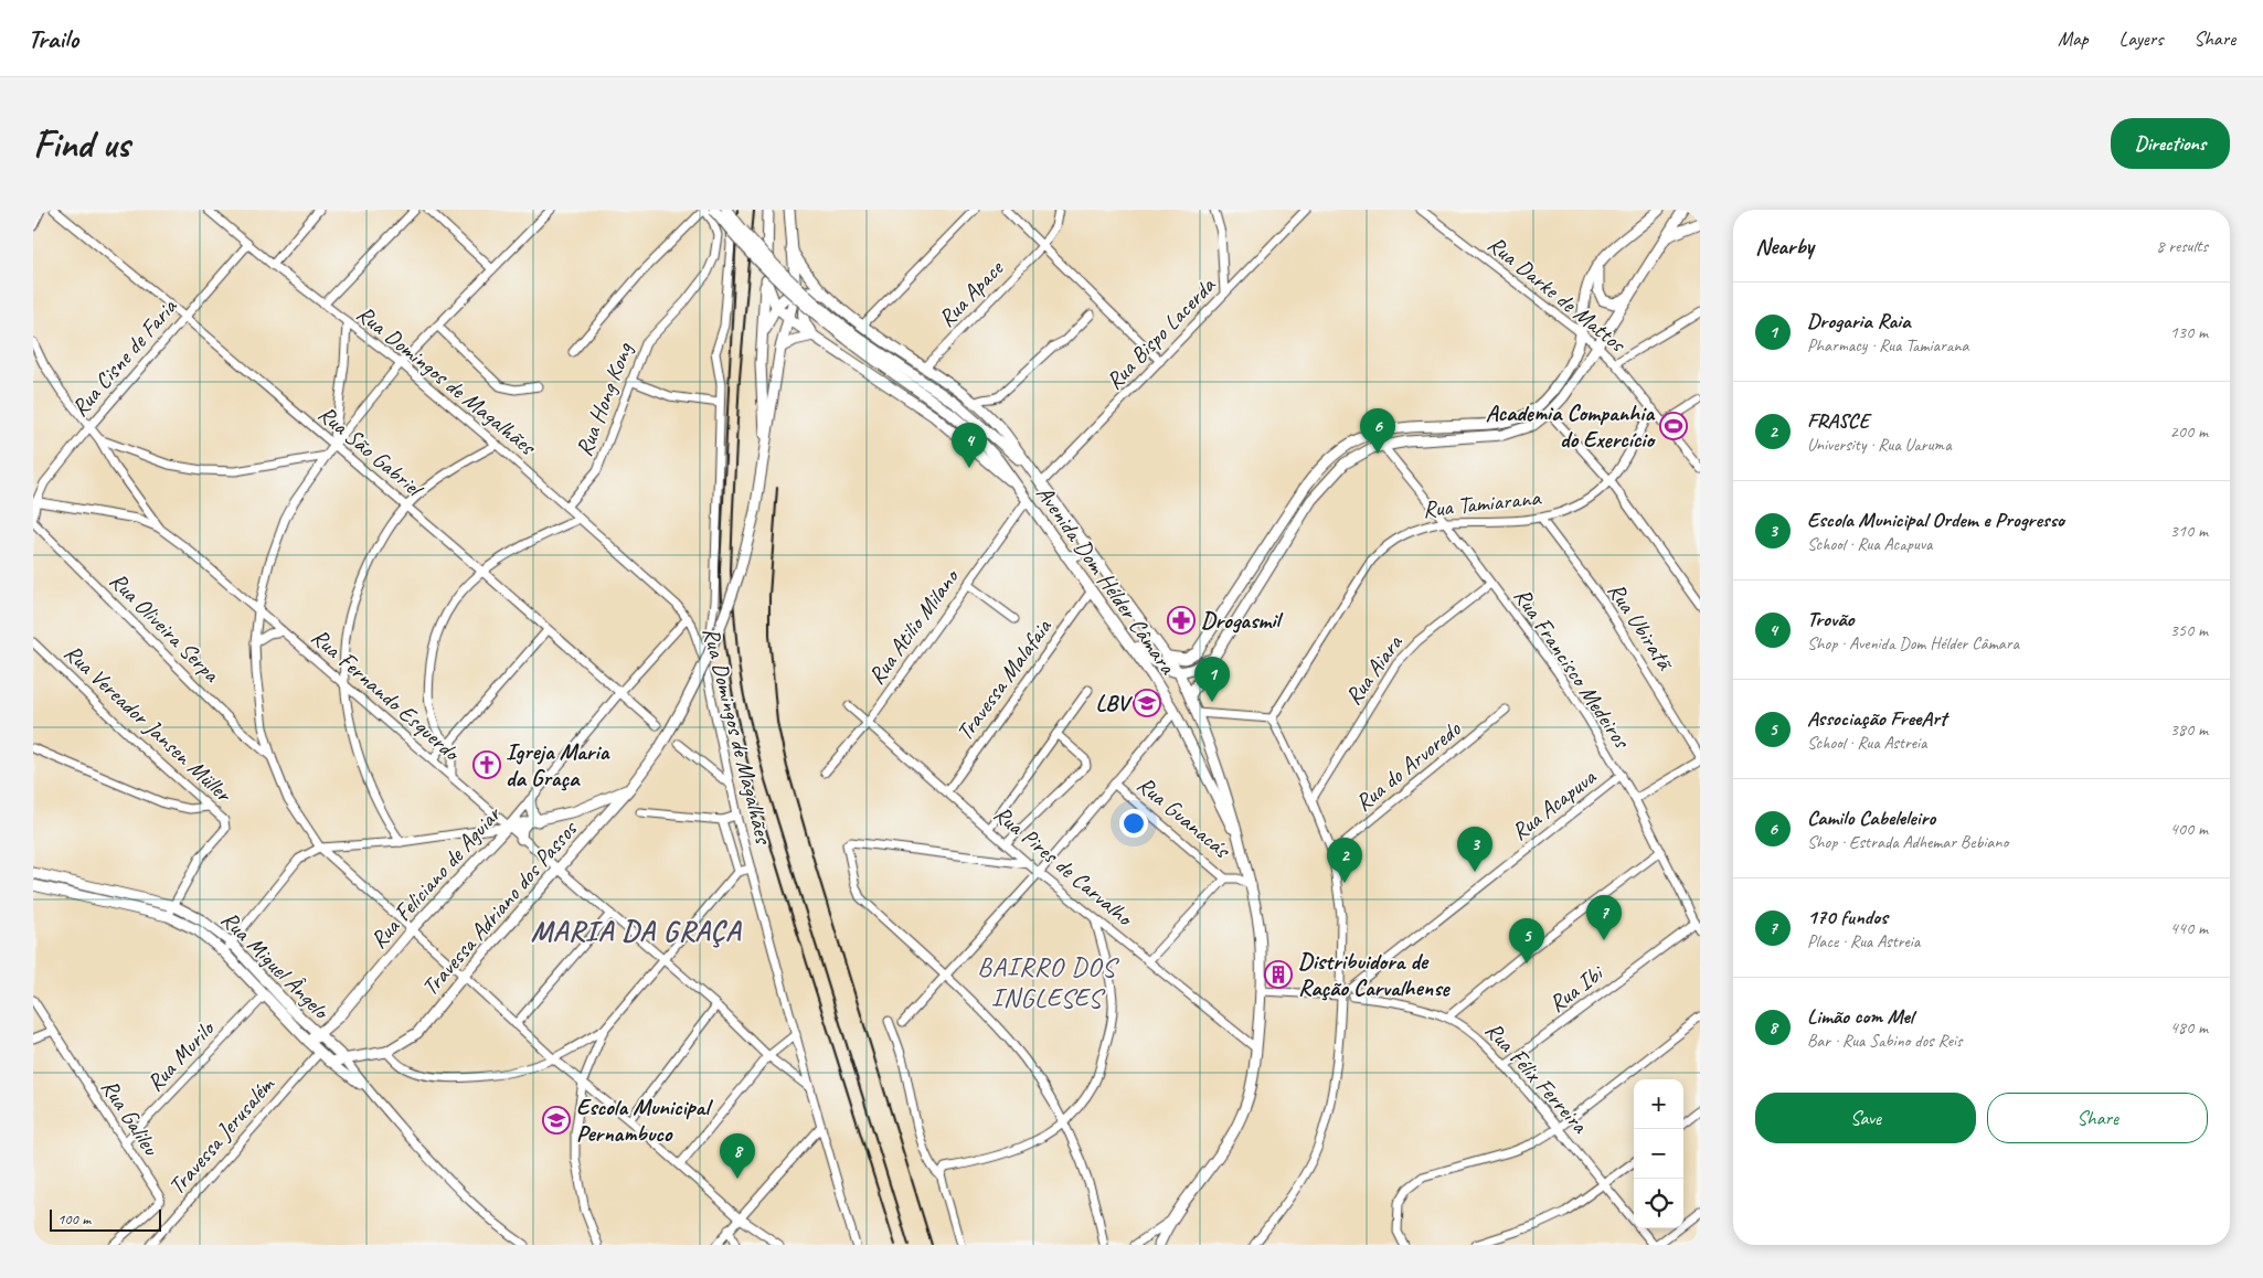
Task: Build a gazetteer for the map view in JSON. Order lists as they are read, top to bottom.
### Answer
{
  "streets": {
    "main road": [
      "Avenida Dom Hélder Câmara",
      "Rua Feliciano de Aguiar",
      "Travessa Adriano dos Passos",
      "Rua Miguel Ângelo"
    ],
    "street": [
      "Rua Apace",
      "Rua Darke de Mattos",
      "Rua Bispo Lacerda",
      "Rua Cisne de Faria",
      "Rua Domingos de Magalhães",
      "Rua Hong Kong",
      "Rua São Gabriel",
      "Rua Tamiarana",
      "Rua Ubiratã",
      "Rua Oliveira Serpa",
      "Rua Atilio Milano",
      "Rua Francisco Medeiros",
      "Rua Aiara",
      "Travessa Malafaia",
      "Rua Fernando Esquerdo",
      "Rua Vereador Jansen Müller",
      "Rua do Arvoredo",
      "Rua Acapuva",
      "Rua Guanacás",
      "Rua Pires de Carvalho",
      "Rua Ibi",
      "Rua Murilo",
      "Rua Félix Ferreira",
      "Rua Galileu",
      "Travessa Jerusalém"
    ]
  },
  "crossings": [
    ["Rua Apace", "Avenida Dom Hélder Câmara"],
    ["Rua Darke de Mattos", "Rua Tamiarana"],
    ["Rua Bispo Lacerda", "Avenida Dom Hélder Câmara"],
    ["Rua Cisne de Faria", "Rua Domingos de Magalhães"],
    ["Rua Cisne de Faria", "Rua São Gabriel"],
    ["Rua Cisne de Faria", "Rua Fernando Esquerdo"],
    ["Rua Domingos de Magalhães", "Rua Hong Kong"],
    ["Rua Domingos de Magalhães", "Rua Fernando Esquerdo"],
    ["Rua Domingos de Magalhães", "Rua Feliciano de Aguiar"],
    ["Rua São Gabriel", "Rua Feliciano de Aguiar"],
    ["Rua Tamiarana", "Rua Ubiratã"],
    ["Rua Tamiarana", "Rua Francisco Medeiros"],
    ["Avenida Dom Hélder Câmara", "Rua Atilio Milano"],
    ["Avenida Dom Hélder Câmara", "Travessa Malafaia"],
    ["Avenida Dom Hélder Câmara", "Rua Pires de Carvalho"],
    ["Rua Atilio Milano", "Rua Pires de Carvalho"],
    ["Rua Francisco Medeiros", "Rua Aiara"],
    ["Rua Francisco Medeiros", "Rua Acapuva"],
    ["Rua Francisco Medeiros", "Rua Ibi"],
    ["Travessa Malafaia", "Rua Pires de Carvalho"],
    ["Rua Fernando Esquerdo", "Rua Feliciano de Aguiar"],
    ["Rua Fernando Esquerdo", "Travessa Adriano dos Passos"],
    ["Rua Vereador Jansen Müller", "Rua Miguel Ângelo"],
    ["Rua Acapuva", "Rua Félix Ferreira"],
    ["Rua Feliciano de Aguiar", "Rua Miguel Ângelo"],
    ["Travessa Adriano dos Passos", "Rua Miguel Ângelo"],
    ["Rua Miguel Ângelo", "Rua Murilo"],
    ["Rua Miguel Ângelo", "Travessa Jerusalém"],
    ["Rua Ibi", "Rua Félix Ferreira"],
    ["Rua Murilo", "Rua Galileu"]
  ],
  "districts": ["MARIA DA GRAÇA", "BAIRRO DOS INGLESES"],
  "places": {
    "sports": ["Academia Companhia do Exercício"],
    "pharmacy": ["Drogasmil"],
    "school or university": ["LBV", "Escola Municipal Pernambuco"],
    "church": ["Igreja Maria da Graça"],
    "building": ["Distribuidora de Ração Carvalhense"]
  },
  "scale_bar": "100 m",
  "page": {
    "header": "Trailo",
    "nav": ["Map", "Layers", "Share"],
    "buttons": [
      "Directions",
      ["Save", "Share"]
    ],
    "title": "Find us",
    "heading": ["Nearby", "8 results"],
    "list": [
      {
        "mark": "1",
        "name": "Drogaria Raia",
        "note": "Pharmacy · Rua Tamiarana",
        "value": "130 m"
      },
      {
        "mark": "2",
        "name": "FRASCE",
        "note": "University · Rua Uaruma",
        "value": "200 m"
      },
      {
        "mark": "3",
        "name": "Escola Municipal Ordem e Progresso",
        "note": "School · Rua Acapuva",
        "value": "310 m"
      },
      {
        "mark": "4",
        "name": "Trovão",
        "note": "Shop · Avenida Dom Hélder Câmara",
        "value": "350 m"
      },
      {
        "mark": "5",
        "name": "Associação FreeArt",
        "note": "School · Rua Astreia",
        "value": "380 m"
      },
      {
        "mark": "6",
        "name": "Camilo Cabeleleiro",
        "note": "Shop · Estrada Adhemar Bebiano",
        "value": "400 m"
      },
      {
        "mark": "7",
        "name": "170 fundos",
        "note": "Place · Rua Astreia",
        "value": "440 m"
      },
      {
        "mark": "8",
        "name": "Limão com Mel",
        "note": "Bar · Rua Sabino dos Reis",
        "value": "480 m"
      }
    ],
    "pins": [
      "6",
      "4",
      "1",
      "3",
      "2",
      "7",
      "5",
      "8"
    ],
    "map_buttons": ["+", "−"],
    "scale": "100 m"
  }
}
